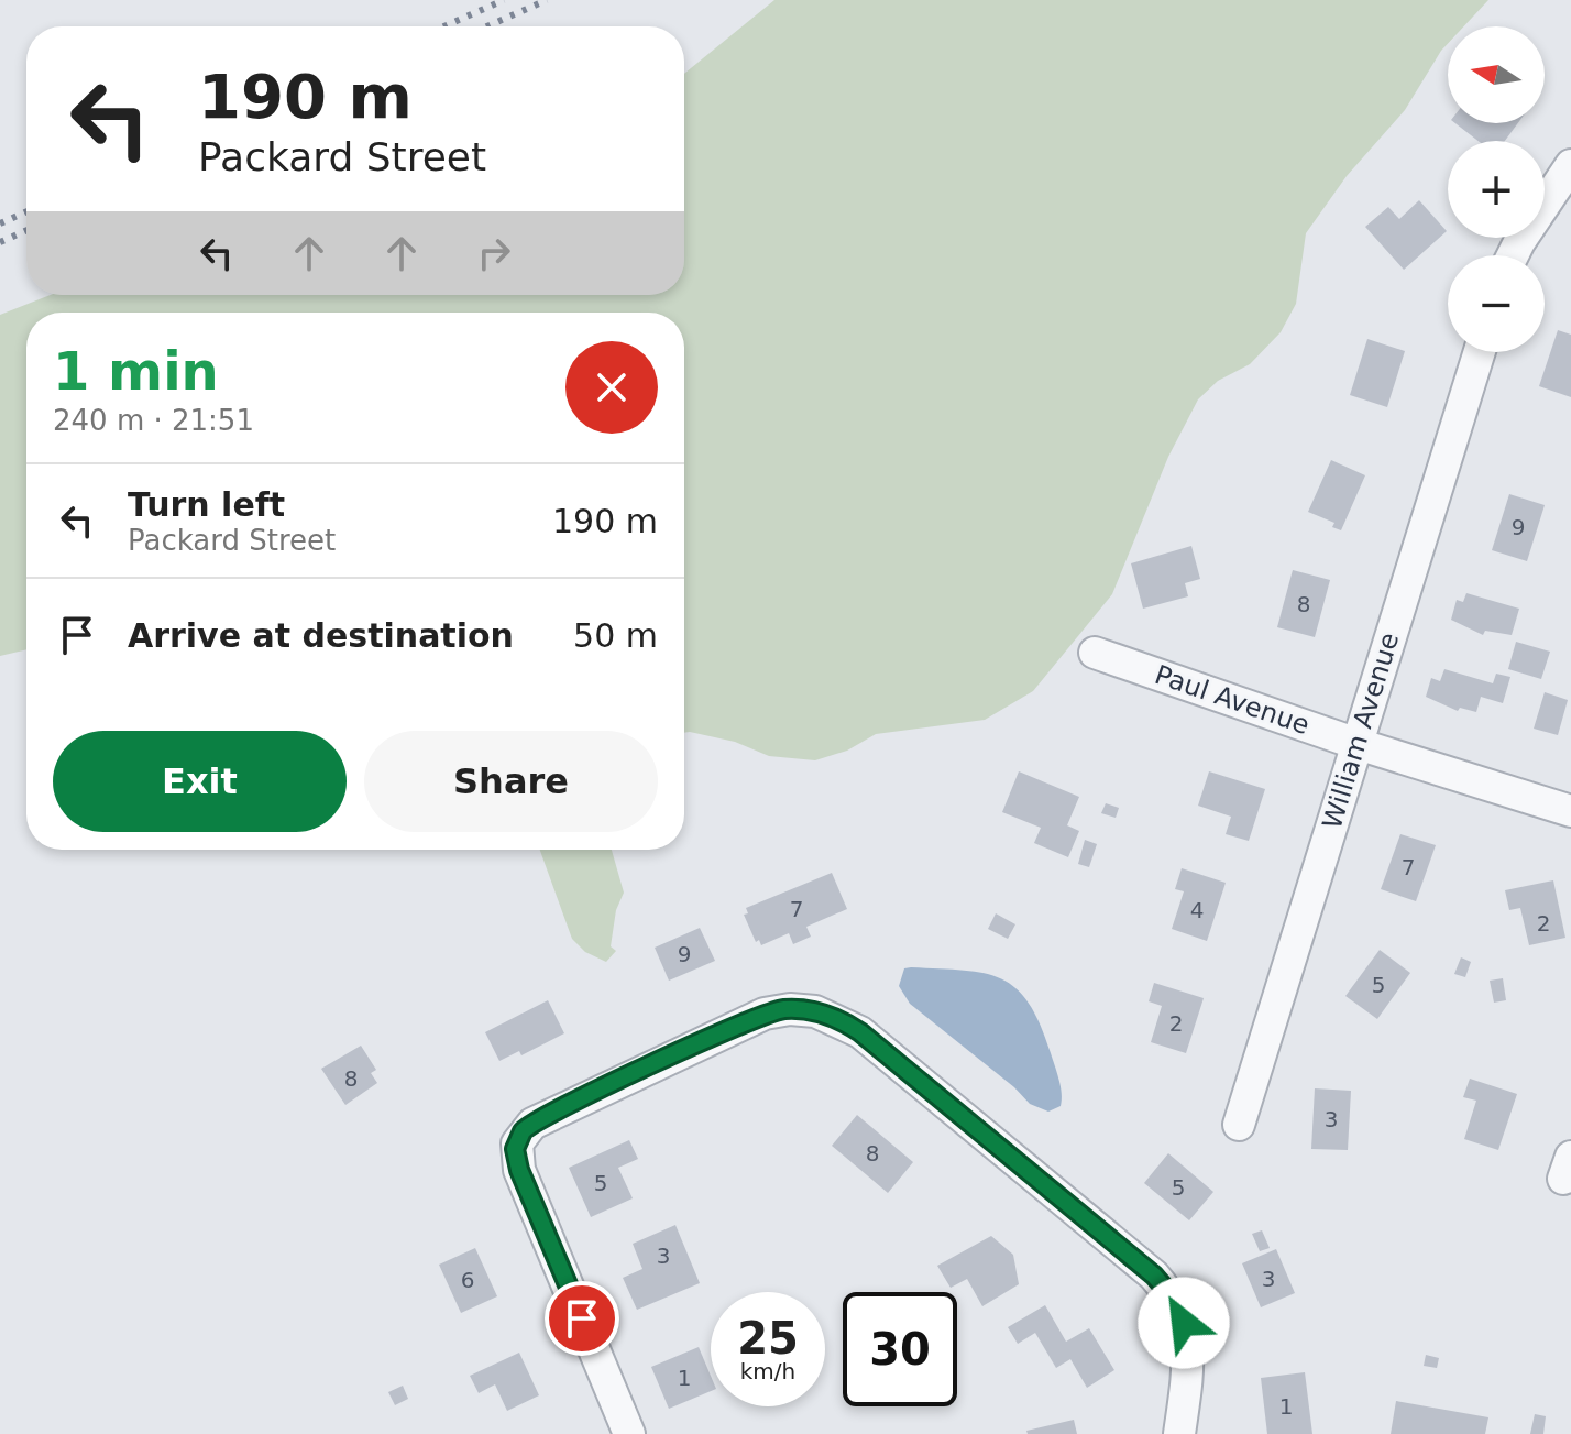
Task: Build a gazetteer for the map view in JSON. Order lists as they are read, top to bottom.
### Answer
{
  "streets": {
    "street": ["Paul Avenue", "William Avenue"]
  },
  "crossings": [
    ["Paul Avenue", "William Avenue"]
  ],
  "house_numbers": [
    "9",
    "8",
    "7",
    "7",
    "4",
    "2",
    "9",
    "5",
    "2",
    "8",
    "3",
    "8",
    "5",
    "5",
    "3",
    "3",
    "6",
    "1",
    "1"
  ],
  "north": "left",
  "page": {
    "map_buttons": ["+", "−"],
    "turn": ["190 m", "Packard Street"],
    "heading": ["1 min", "240 m · 21:51"],
    "list": [
      {
        "name": "Turn left",
        "note": "Packard Street",
        "value": "190 m"
      },
      {
        "name": "Arrive at destination",
        "value": "50 m"
      }
    ],
    "buttons": ["Exit", "Share"],
    "speed": "25 km/h",
    "limit": "30"
  }
}
